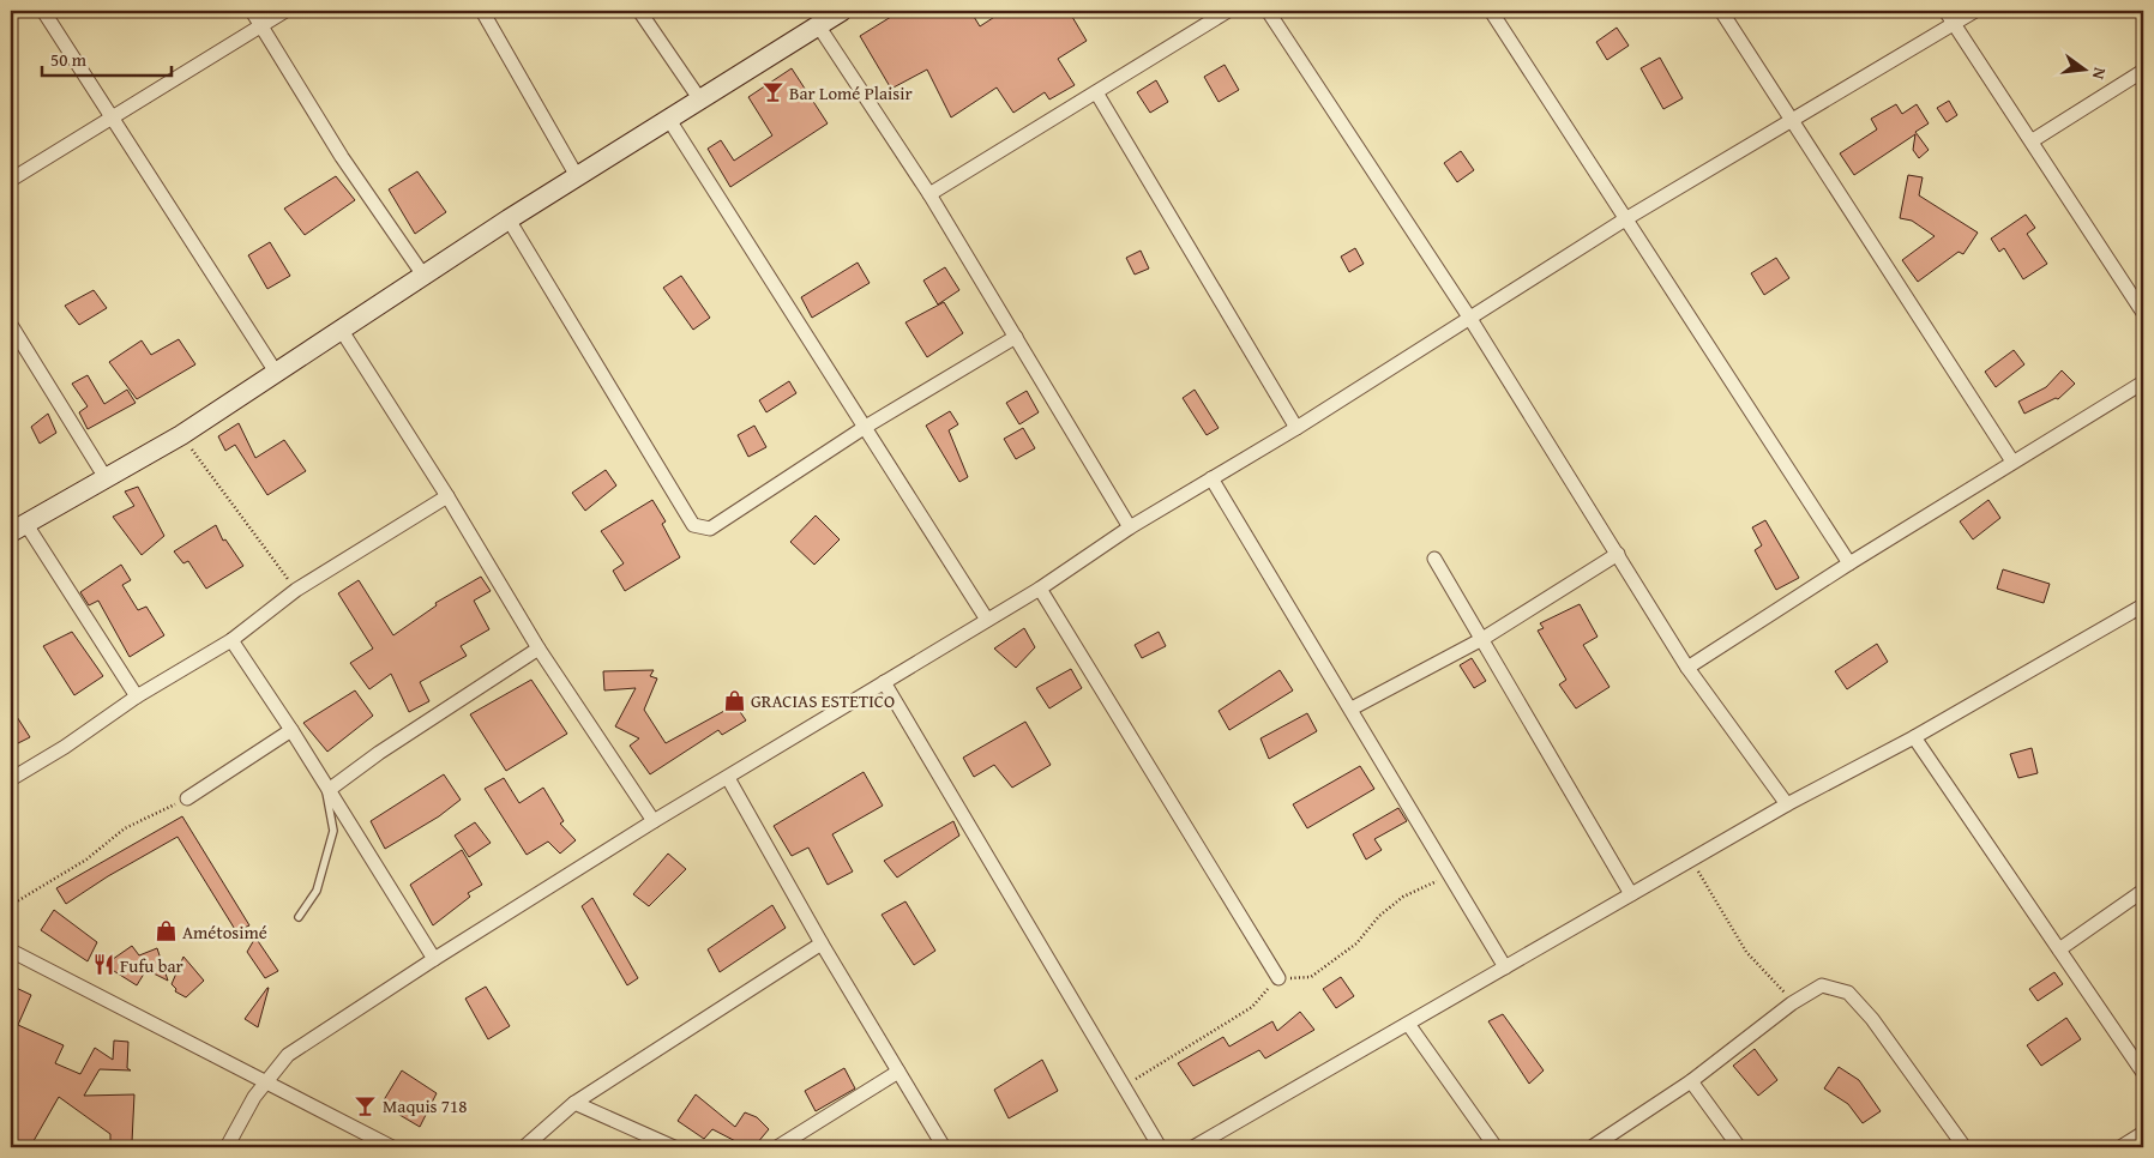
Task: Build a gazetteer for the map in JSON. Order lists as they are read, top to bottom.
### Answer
{
  "places": {
    "bar": ["Bar Lomé Plaisir", "Maquis 718"],
    "shop": ["GRACIAS ESTETICO", "Amétosimé"],
    "restaurant": ["Fufu bar"]
  },
  "scale_bar": "50 m",
  "north": "right"
}
